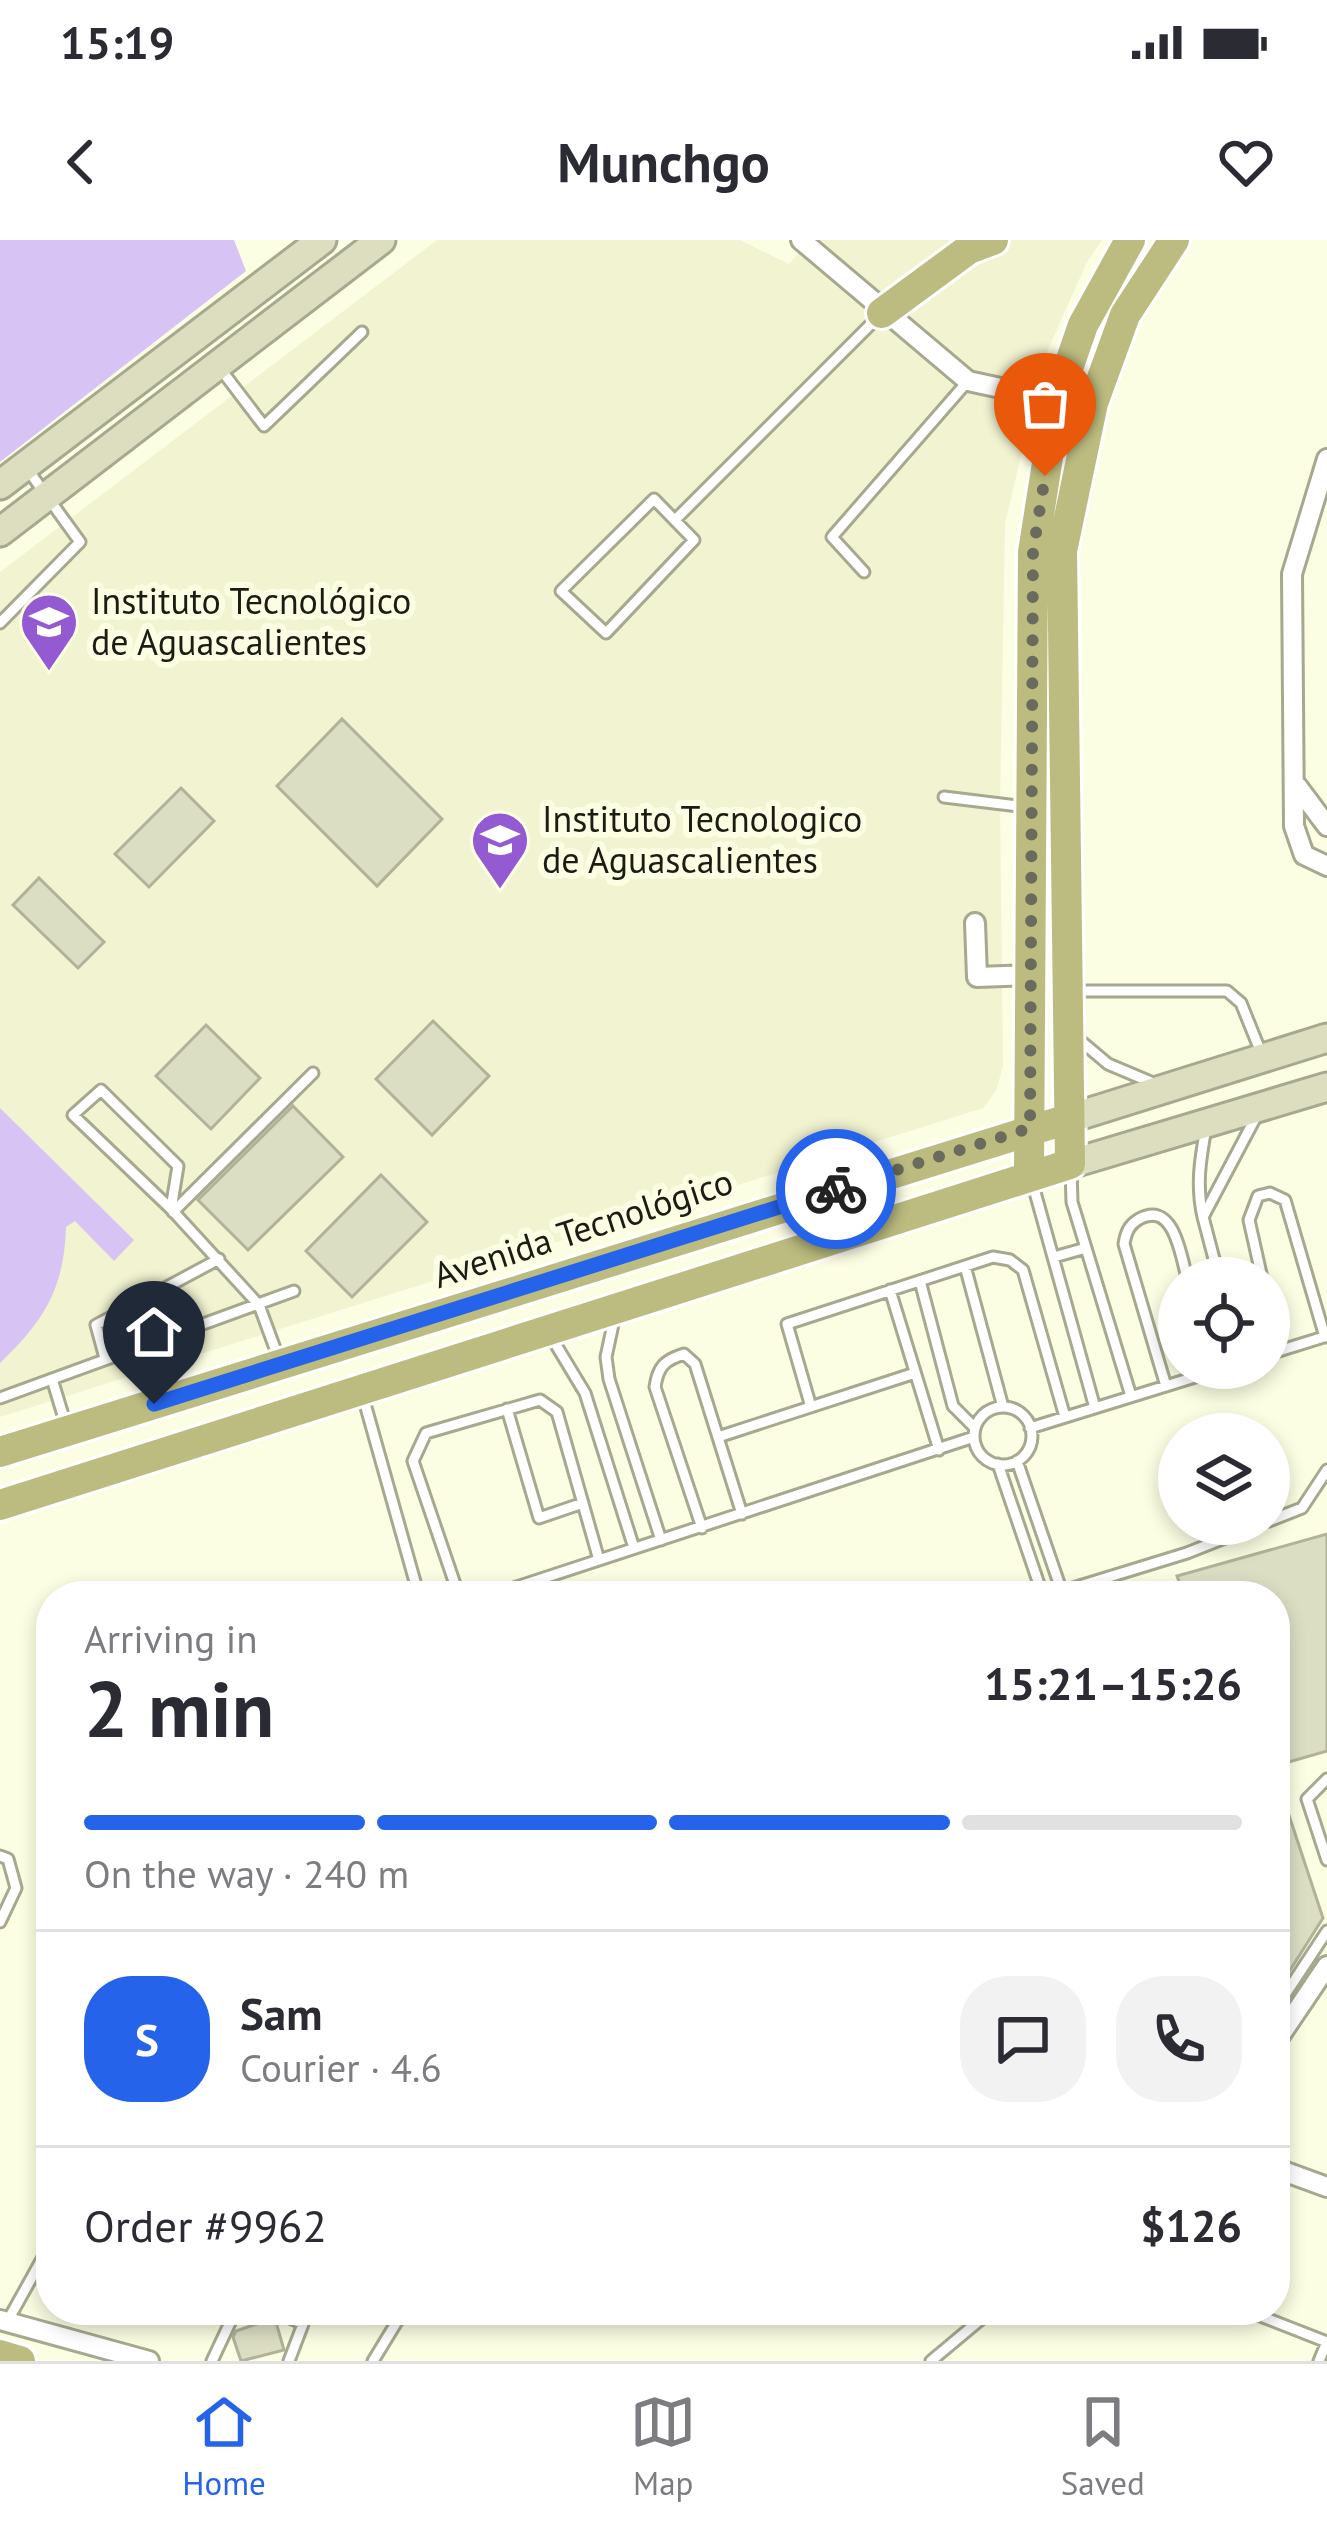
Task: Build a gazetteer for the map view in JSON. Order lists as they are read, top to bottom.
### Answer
{
  "streets": {
    "main road": ["Avenida Tecnológico"]
  },
  "places": {
    "school or university": ["Instituto Tecnológico de Aguascalientes", "Instituto Tecnologico de Aguascalientes"]
  },
  "page": {
    "status": "15:19",
    "header": "Munchgo",
    "heading": ["2 min", "Arriving in", "15:21–15:26"],
    "panel": [
      "Sam",
      "Courier · 4.6",
      "Order #9962",
      "$126"
    ],
    "bar": "On the way · 240 m",
    "round": "S",
    "tabs": ["Home", "Map", "Saved"]
  }
}
